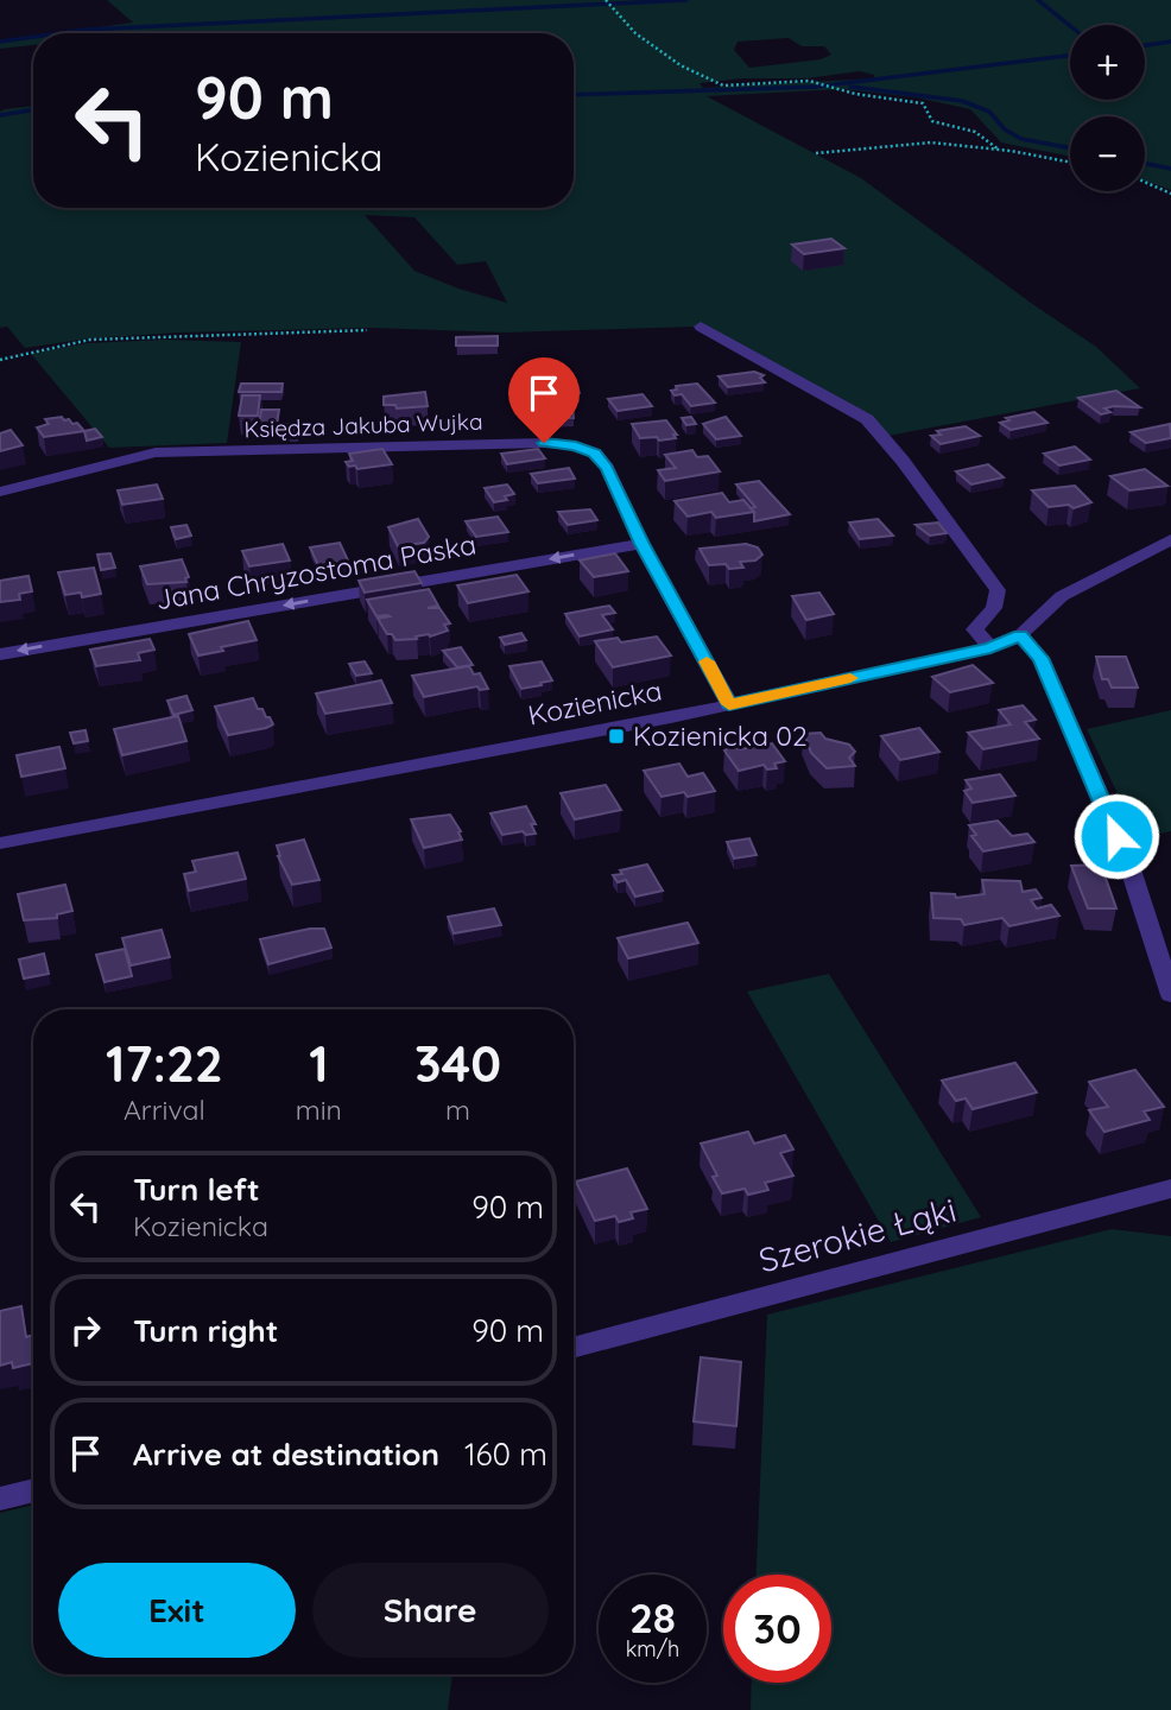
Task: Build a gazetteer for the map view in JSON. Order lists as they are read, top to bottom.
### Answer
{
  "streets": {
    "street": [
      "Księdza Jakuba Wujka",
      "Jana Chryzostoma Paska",
      "Kozienicka",
      "Szerokie Łąki"
    ]
  },
  "crossings": [
    ["Księdza Jakuba Wujka", "Jana Chryzostoma Paska"],
    ["Księdza Jakuba Wujka", "Kozienicka"]
  ],
  "one_way": ["Jana Chryzostoma Paska"],
  "places": {
    "transit": ["Kozienicka 02"]
  },
  "page": {
    "map_buttons": ["+", "−"],
    "turn": ["90 m", "Kozienicka"],
    "eta": [
      "17:22",
      "Arrival",
      "1",
      "min",
      "340",
      "m"
    ],
    "list": [
      {
        "name": "Turn left",
        "note": "Kozienicka",
        "value": "90 m"
      },
      {
        "name": "Turn right",
        "value": "90 m"
      },
      {
        "name": "Arrive at destination",
        "value": "160 m"
      }
    ],
    "buttons": ["Exit", "Share"],
    "speed": "28 km/h",
    "limit": "30"
  }
}
